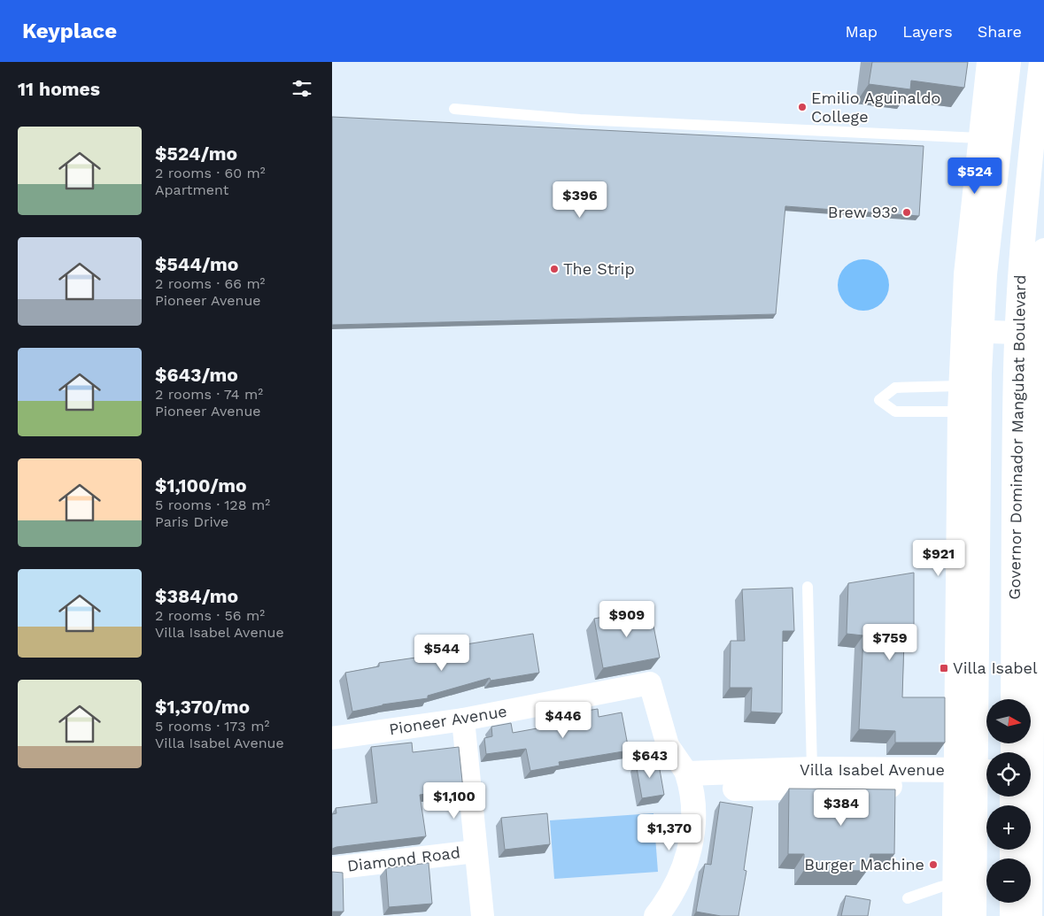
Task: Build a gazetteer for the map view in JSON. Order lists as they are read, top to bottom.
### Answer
{
  "streets": {
    "main road": ["Governor Dominador Mangubat Boulevard", "Villa Isabel Avenue"],
    "street": ["Pioneer Avenue", "Diamond Road"]
  },
  "crossings": [
    ["Pioneer Avenue", "Villa Isabel Avenue"]
  ],
  "places": {
    "other": [
      "Emilio Aguinaldo College",
      "Brew 93°",
      "The Strip",
      "Burger Machine"
    ],
    "transit": ["Villa Isabel"]
  },
  "north": "right",
  "page": {
    "header": "Keyplace",
    "nav": ["Map", "Layers", "Share"],
    "heading": "11 homes",
    "list": [
      {
        "name": "$524/mo",
        "note": "2 rooms · 60 m² · Apartment"
      },
      {
        "name": "$544/mo",
        "note": "2 rooms · 66 m² · Pioneer Avenue"
      },
      {
        "name": "$643/mo",
        "note": "2 rooms · 74 m² · Pioneer Avenue"
      },
      {
        "name": "$1,100/mo",
        "note": "5 rooms · 128 m² · Paris Drive"
      },
      {
        "name": "$384/mo",
        "note": "2 rooms · 56 m² · Villa Isabel Avenue"
      },
      {
        "name": "$1,370/mo",
        "note": "5 rooms · 173 m² · Villa Isabel Avenue"
      }
    ],
    "price": [
      "$524",
      "$396",
      "$921",
      "$909",
      "$759",
      "$544",
      "$446",
      "$643",
      "$1,100",
      "$384",
      "$1,370"
    ],
    "map_buttons": ["+", "−"]
  }
}
